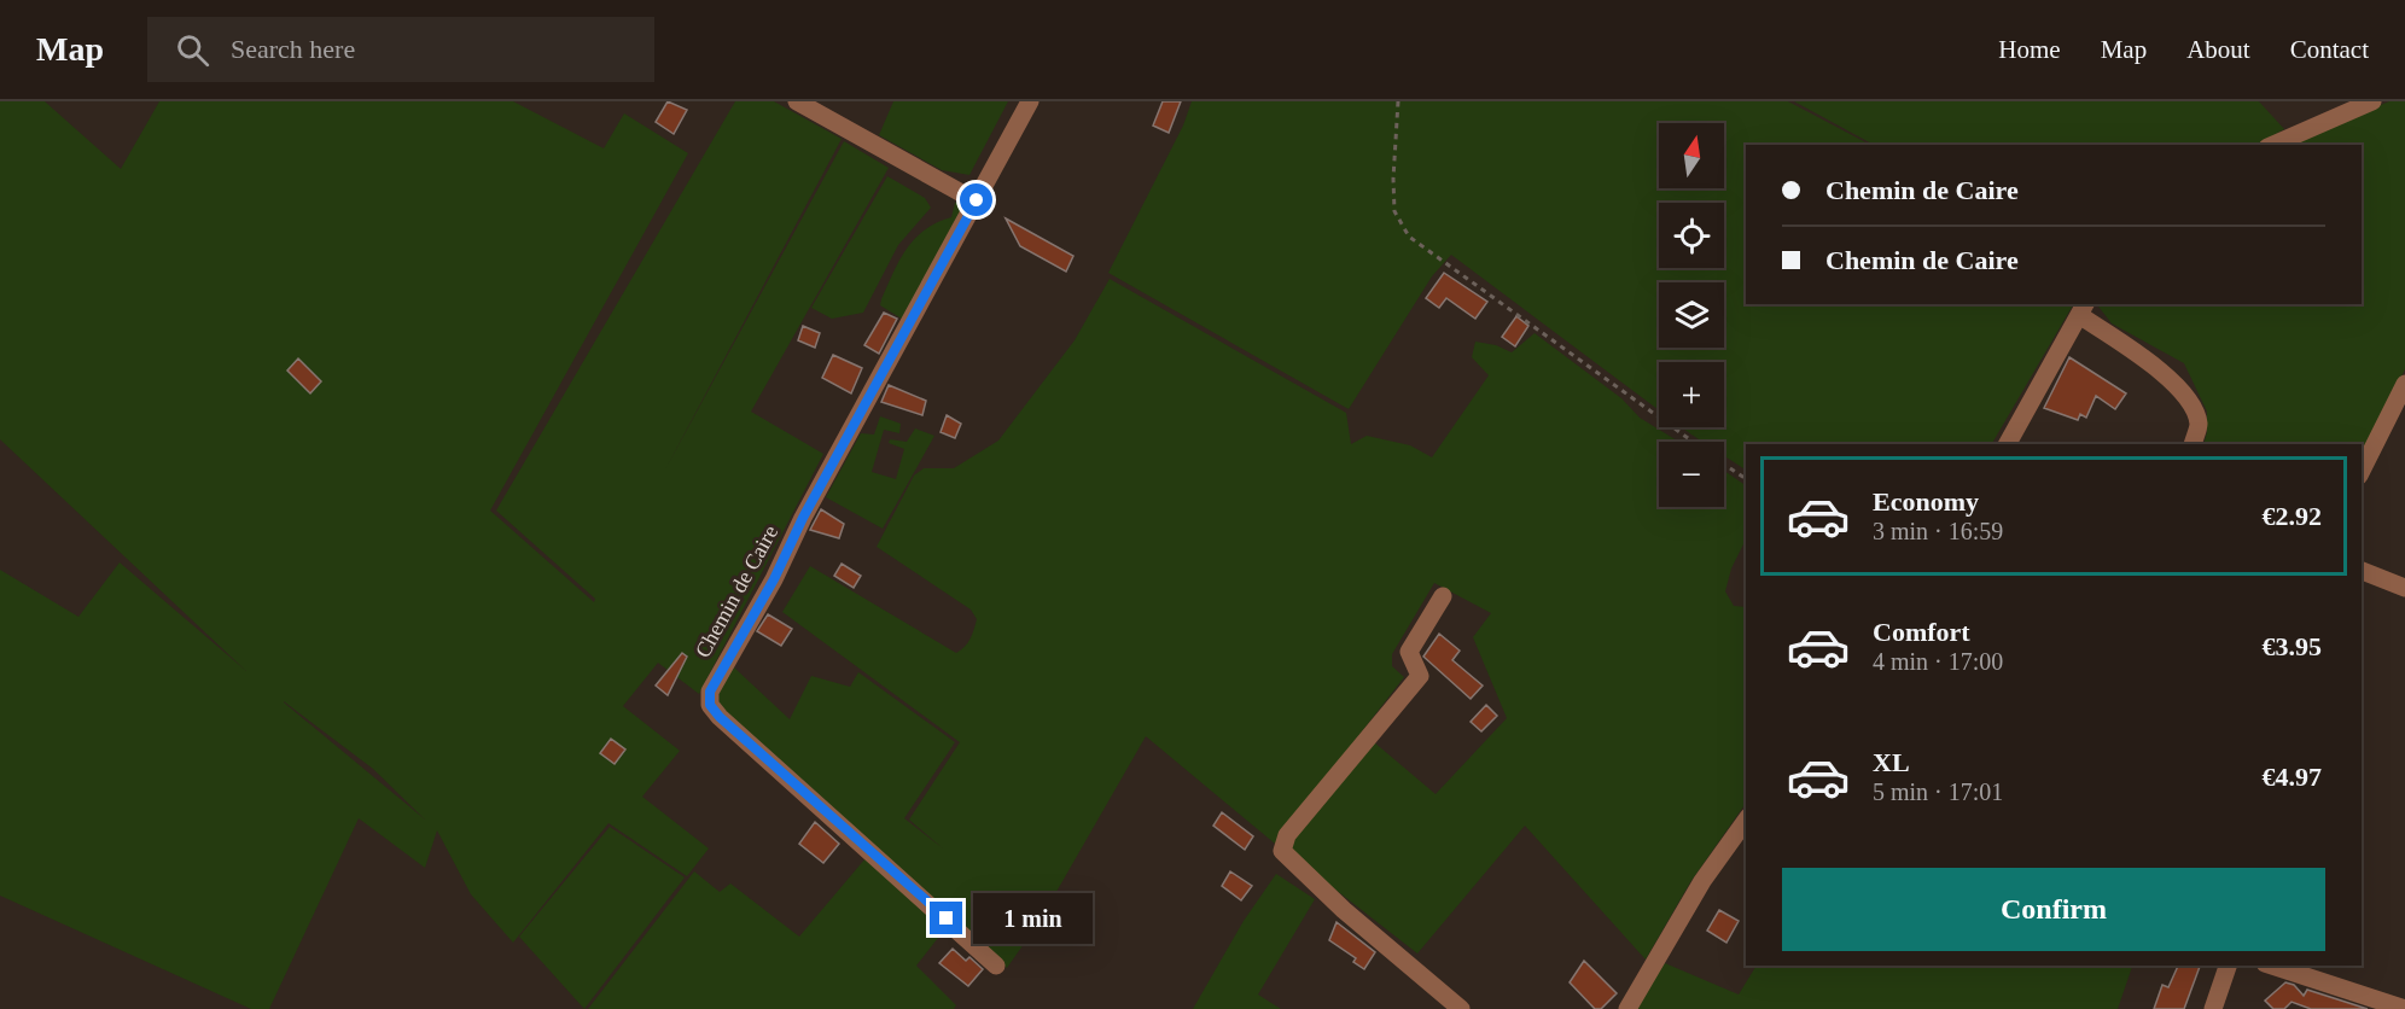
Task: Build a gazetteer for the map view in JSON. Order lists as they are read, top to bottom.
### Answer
{
  "streets": {
    "street": ["Chemin de Caire"]
  },
  "north": "top",
  "page": {
    "header": "Map",
    "search": "Search here",
    "nav": [
      "Home",
      "Map",
      "About",
      "Contact"
    ],
    "map_buttons": ["+", "−"],
    "banner": ["Chemin de Caire", "Chemin de Caire"],
    "list": [
      {
        "name": "Economy",
        "note": "3 min · 16:59",
        "value": "€2.92"
      },
      {
        "name": "Comfort",
        "note": "4 min · 17:00",
        "value": "€3.95"
      },
      {
        "name": "XL",
        "note": "5 min · 17:01",
        "value": "€4.97"
      }
    ],
    "buttons": "Confirm",
    "bubble": "1 min"
  }
}
